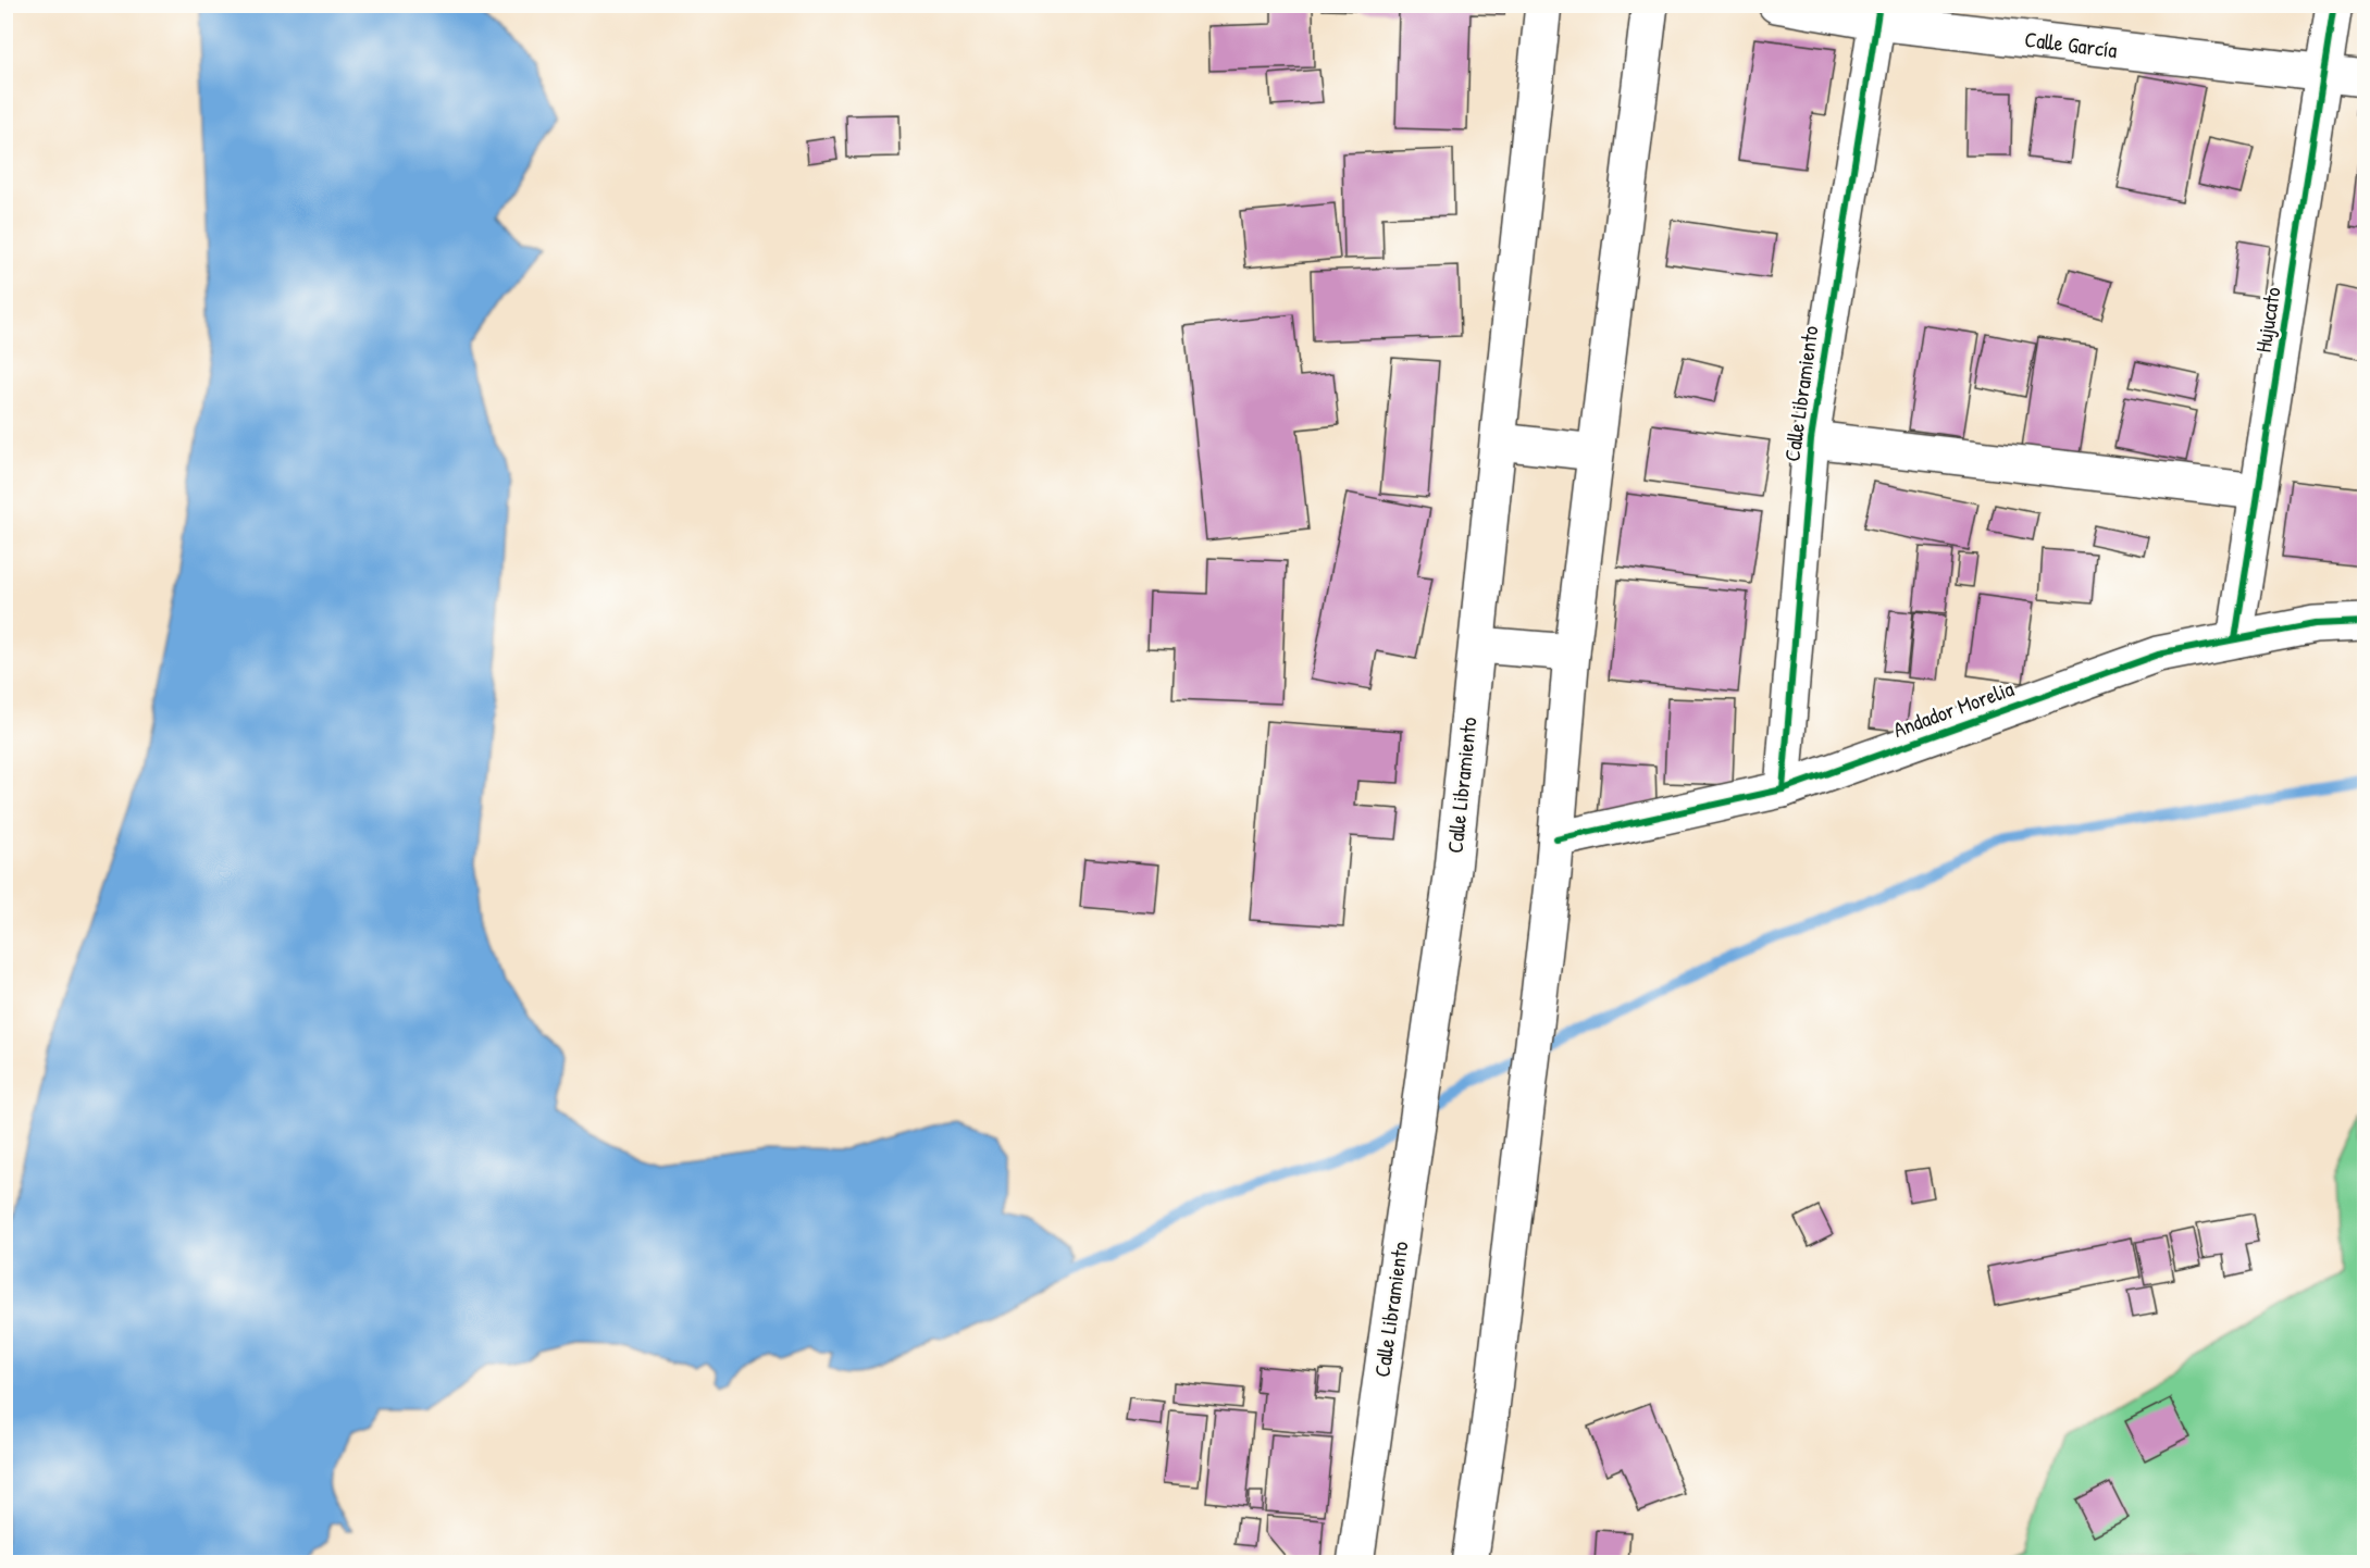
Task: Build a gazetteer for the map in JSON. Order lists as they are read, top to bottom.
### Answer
{
  "streets": {
    "main road": [
      "Calle García",
      "Hujucato",
      "Calle Libramiento",
      "Andador Morelia"
    ]
  },
  "crossings": [
    ["Calle García", "Hujucato"],
    ["Calle García", "Calle Libramiento"],
    ["Hujucato", "Andador Morelia"],
    ["Calle Libramiento", "Andador Morelia"]
  ]
}
